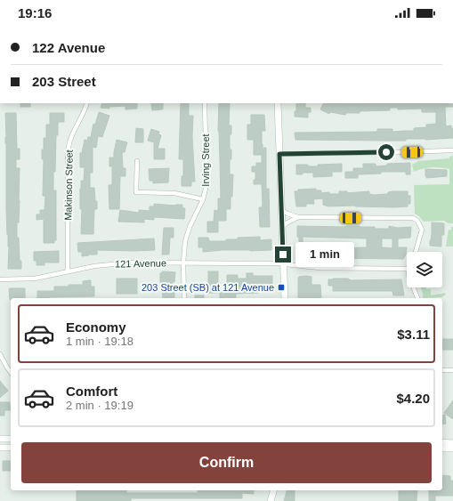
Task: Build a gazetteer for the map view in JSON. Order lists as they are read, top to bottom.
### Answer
{
  "streets": {
    "street": ["Irving Street", "Makinson Street", "121 Avenue"]
  },
  "crossings": [
    ["Irving Street", "121 Avenue"],
    ["Makinson Street", "121 Avenue"]
  ],
  "places": {
    "transit": ["203 Street (SB) at 121 Avenue"]
  },
  "page": {
    "status": "19:16",
    "banner": ["122 Avenue", "203 Street"],
    "bubble": "1 min",
    "list": [
      {
        "name": "Economy",
        "note": "1 min · 19:18",
        "value": "$3.11"
      },
      {
        "name": "Comfort",
        "note": "2 min · 19:19",
        "value": "$4.20"
      }
    ],
    "buttons": "Confirm"
  }
}
